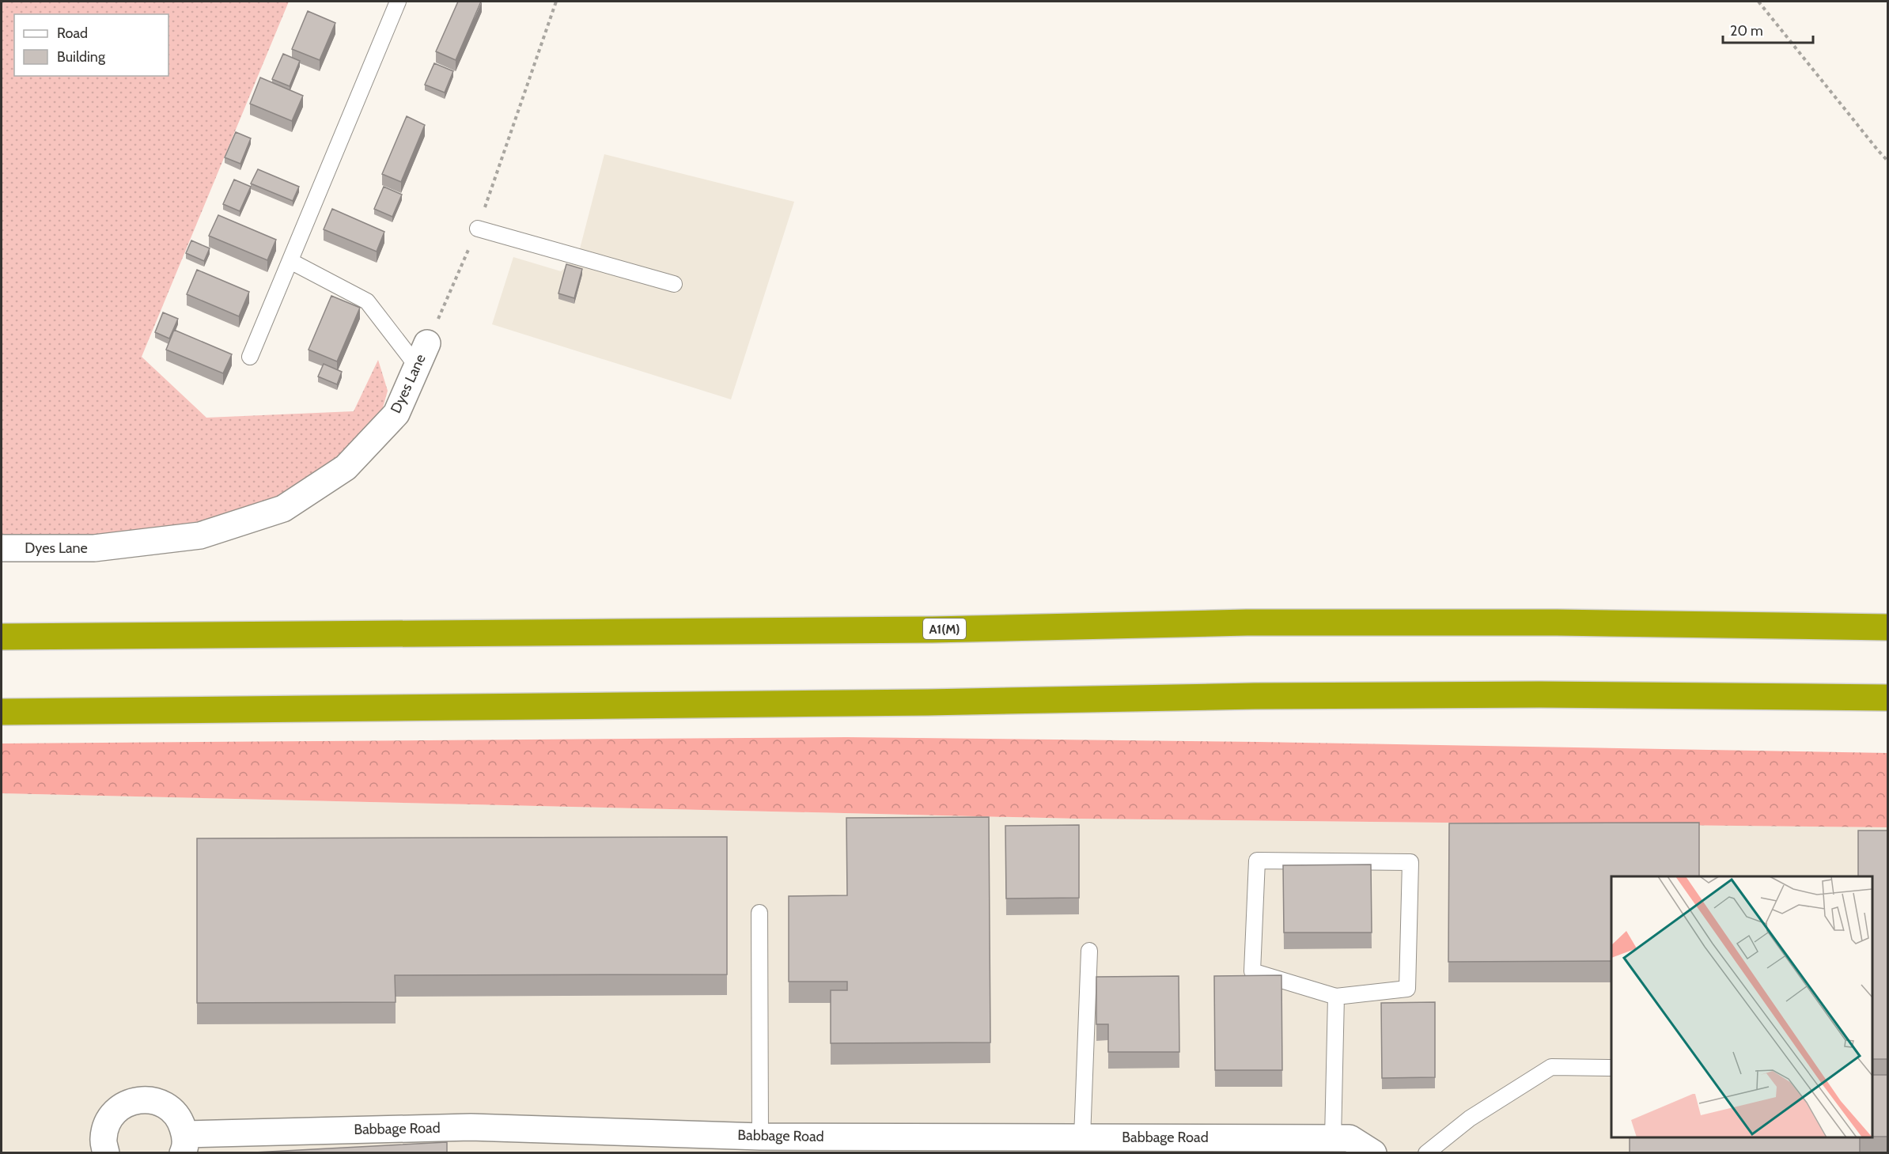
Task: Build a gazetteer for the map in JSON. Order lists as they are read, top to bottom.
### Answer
{
  "streets": {
    "highway": ["A1(M)"],
    "street": ["Dyes Lane", "Babbage Road"]
  },
  "legend": ["Road", "Building"],
  "scale_bar": "20 m"
}
